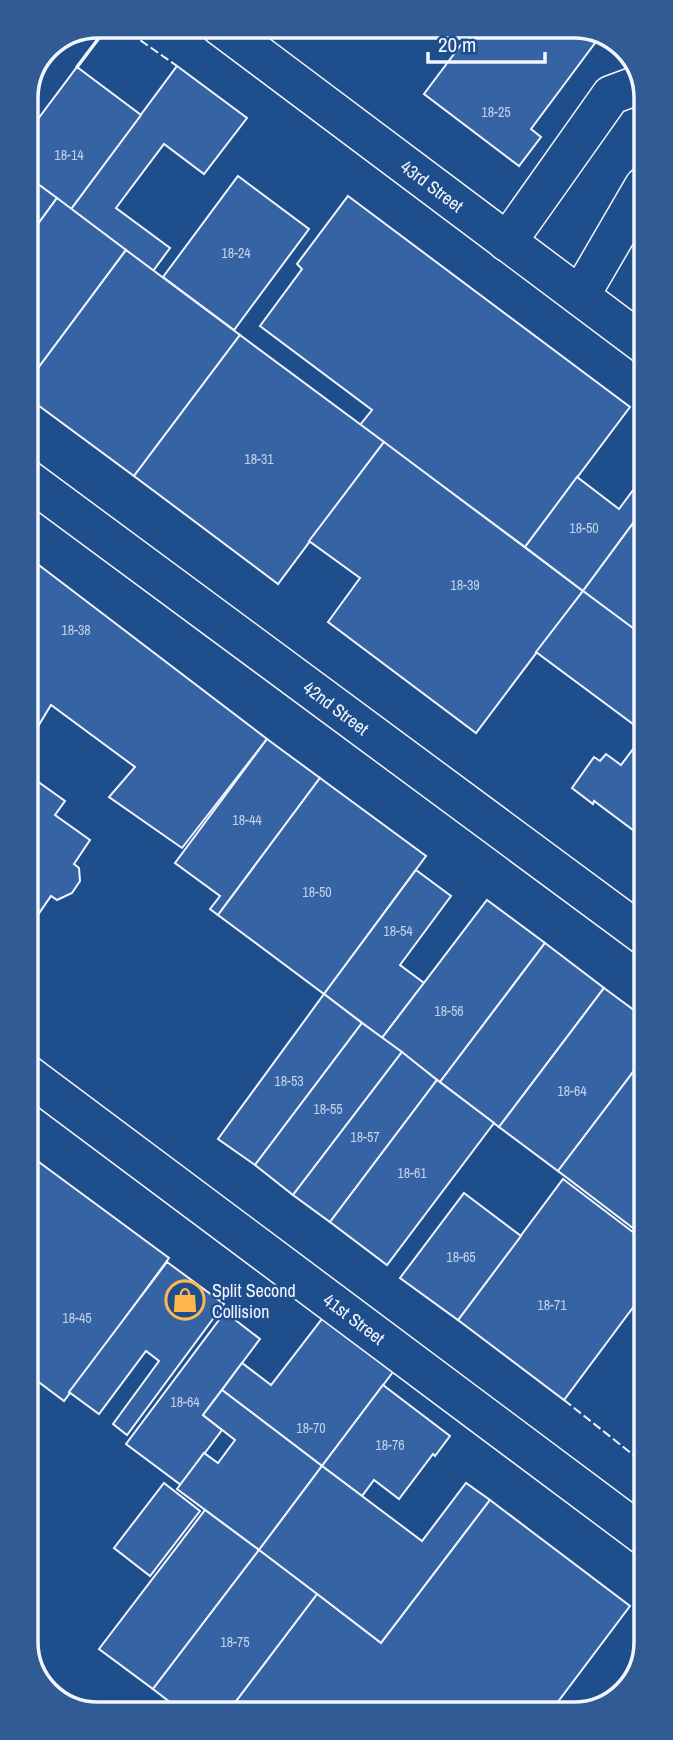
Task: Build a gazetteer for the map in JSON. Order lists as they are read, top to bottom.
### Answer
{
  "streets": {
    "street": ["43rd Street", "42nd Street", "41st Street"]
  },
  "places": {
    "shop": ["Split Second Collision"]
  },
  "house_numbers": [
    "18-25",
    "18-14",
    "18-24",
    "18-31",
    "18-50",
    "18-39",
    "18-38",
    "18-44",
    "18-50",
    "18-54",
    "18-56",
    "18-53",
    "18-64",
    "18-55",
    "18-57",
    "18-61",
    "18-65",
    "18-71",
    "18-45",
    "18-64",
    "18-70",
    "18-76",
    "18-75"
  ],
  "scale_bar": "20 m"
}
